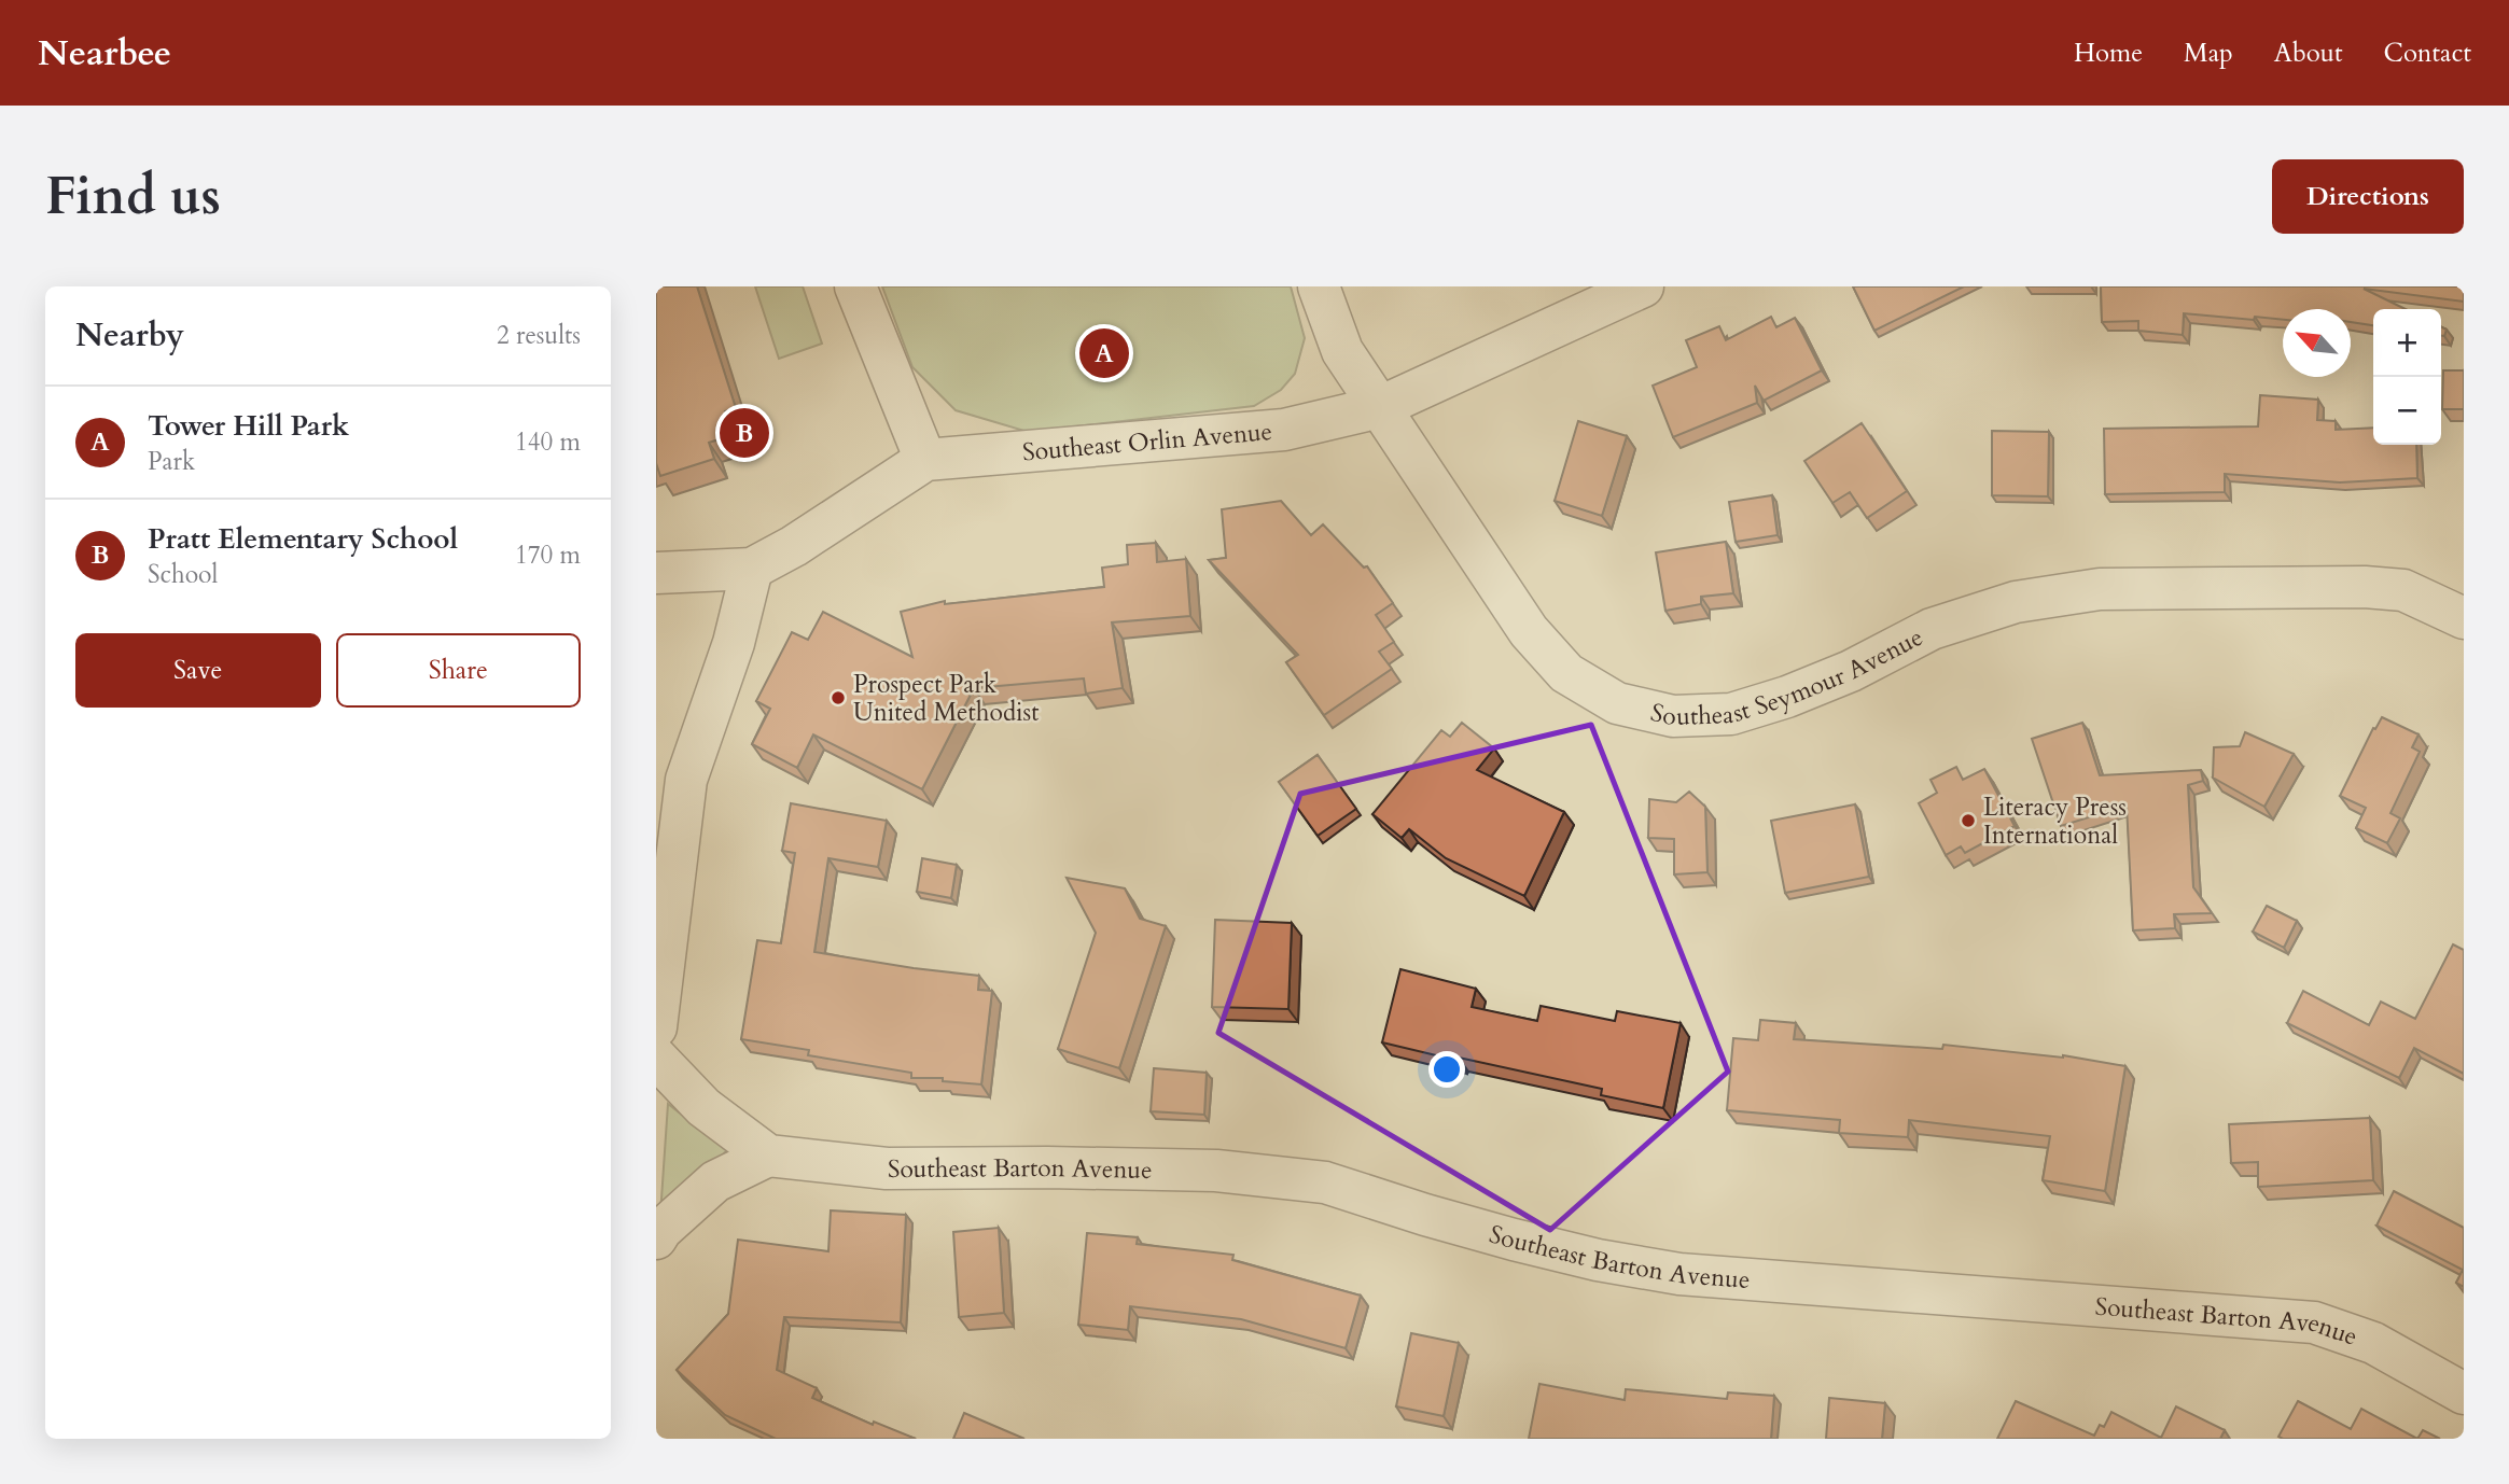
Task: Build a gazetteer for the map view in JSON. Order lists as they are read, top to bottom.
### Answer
{
  "streets": {
    "street": ["Southeast Orlin Avenue", "Southeast Seymour Avenue", "Southeast Barton Avenue"]
  },
  "crossings": [
    ["Southeast Orlin Avenue", "Southeast Seymour Avenue"]
  ],
  "places": ["Prospect Park United Methodist", "Literacy Press International"],
  "north": "top left",
  "page": {
    "header": "Nearbee",
    "nav": [
      "Home",
      "Map",
      "About",
      "Contact"
    ],
    "buttons": [
      "Directions",
      ["Save", "Share"]
    ],
    "title": "Find us",
    "heading": ["Nearby", "2 results"],
    "map_buttons": ["+", "−"],
    "pins": ["A", "B"],
    "list": [
      {
        "mark": "A",
        "name": "Tower Hill Park",
        "note": "Park",
        "value": "140 m"
      },
      {
        "mark": "B",
        "name": "Pratt Elementary School",
        "note": "School",
        "value": "170 m"
      }
    ]
  }
}
